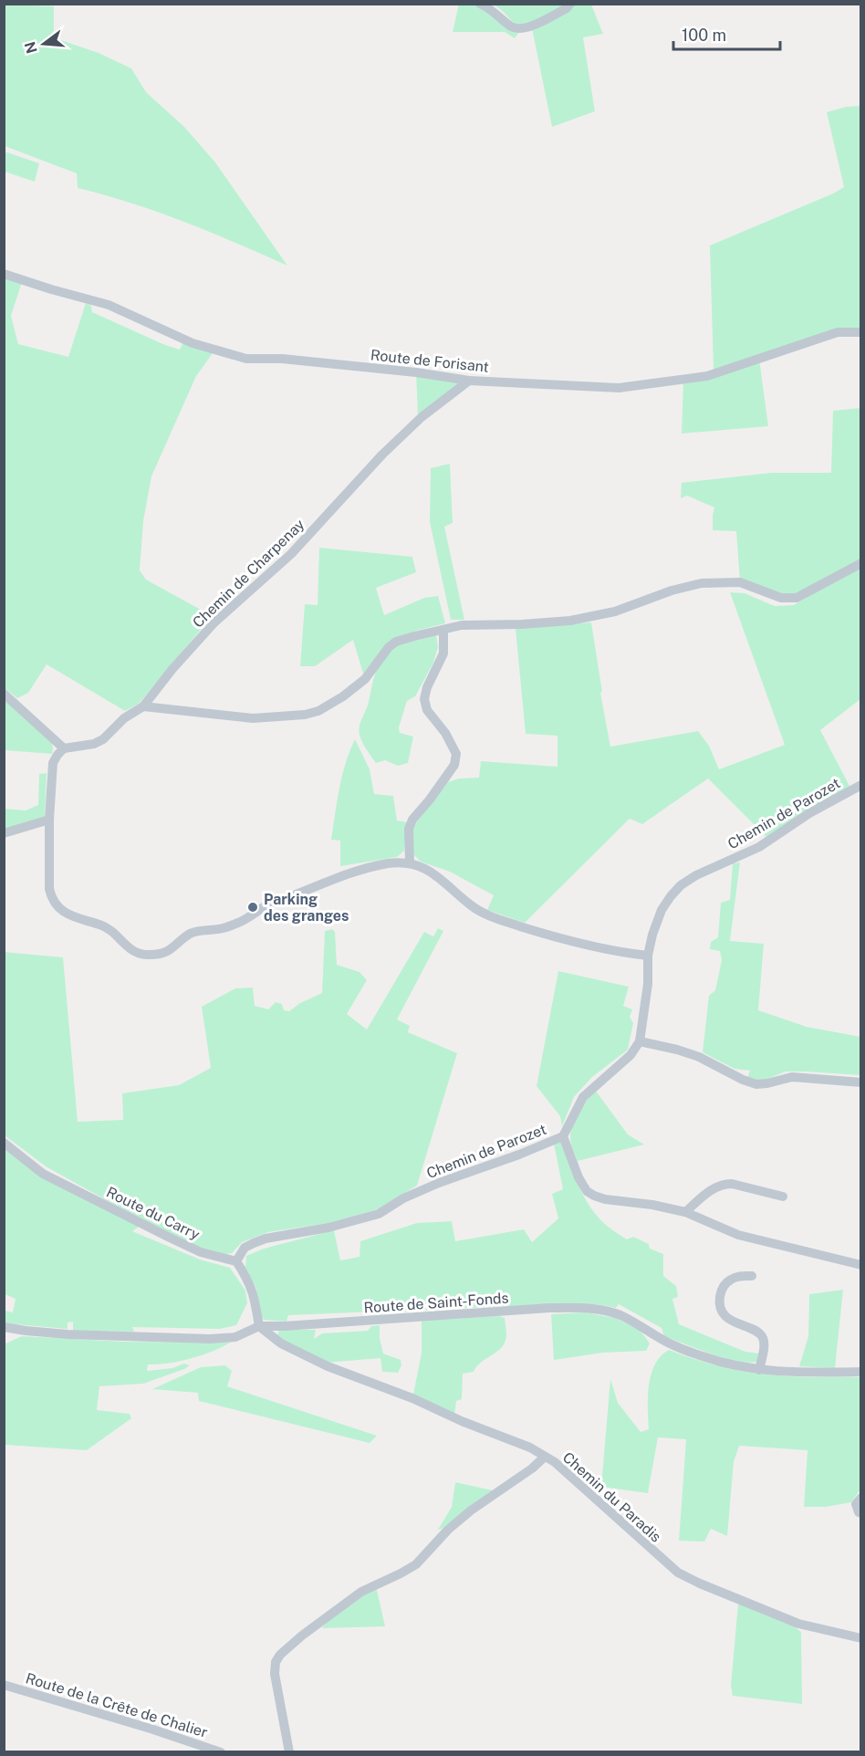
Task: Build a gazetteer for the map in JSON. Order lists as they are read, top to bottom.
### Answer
{
  "streets": {
    "street": [
      "Route de Forisant",
      "Chemin de Charpenay",
      "Chemin de Parozet",
      "Route du Carry",
      "Route de Saint-Fonds",
      "Chemin du Paradis",
      "Route de la Crête de Chalier"
    ]
  },
  "crossings": [
    ["Route de Forisant", "Chemin de Charpenay"],
    ["Chemin de Parozet", "Route du Carry"],
    ["Route de Saint-Fonds", "Chemin du Paradis"]
  ],
  "places": ["Parking des granges"],
  "scale_bar": "100 m",
  "north": "left"
}
